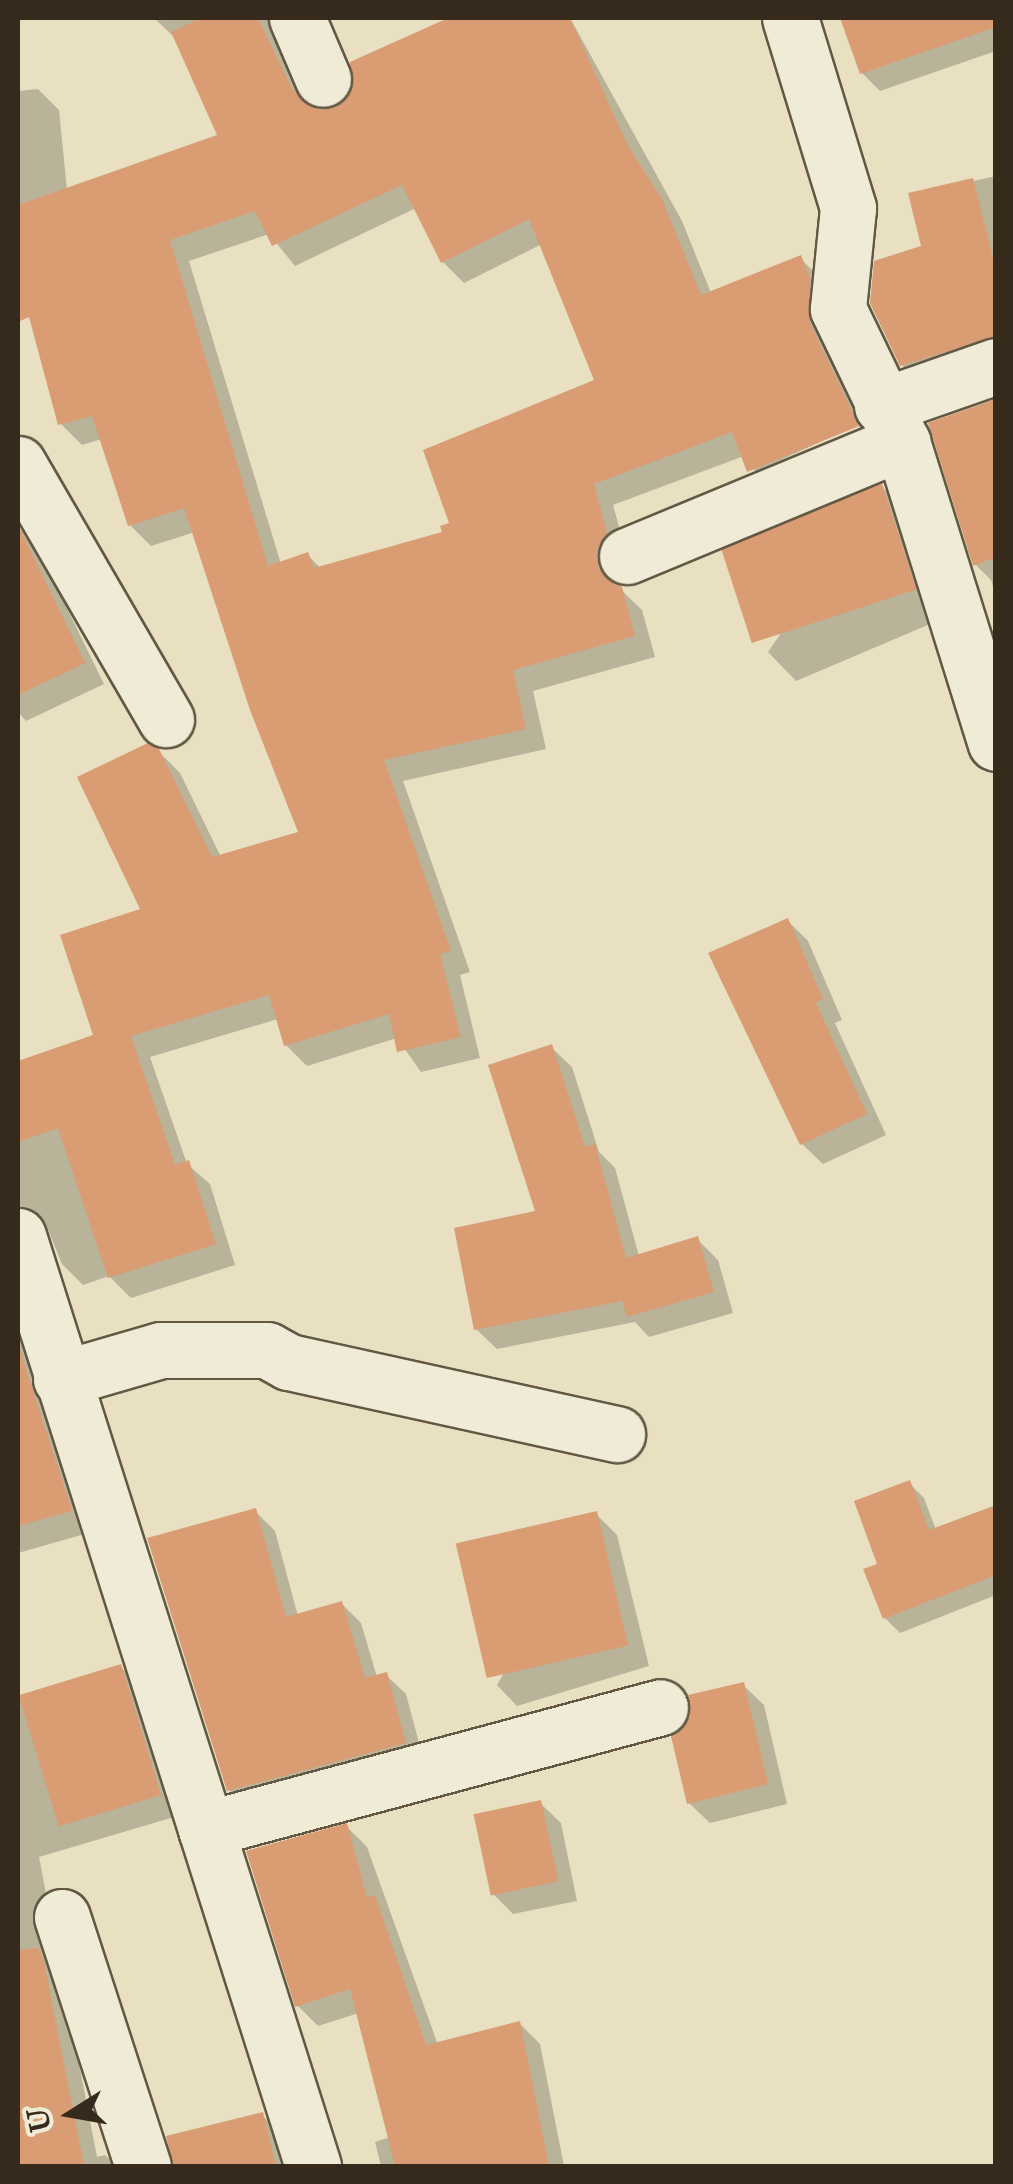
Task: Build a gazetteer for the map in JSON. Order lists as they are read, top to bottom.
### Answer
{
  "north": "left"
}
